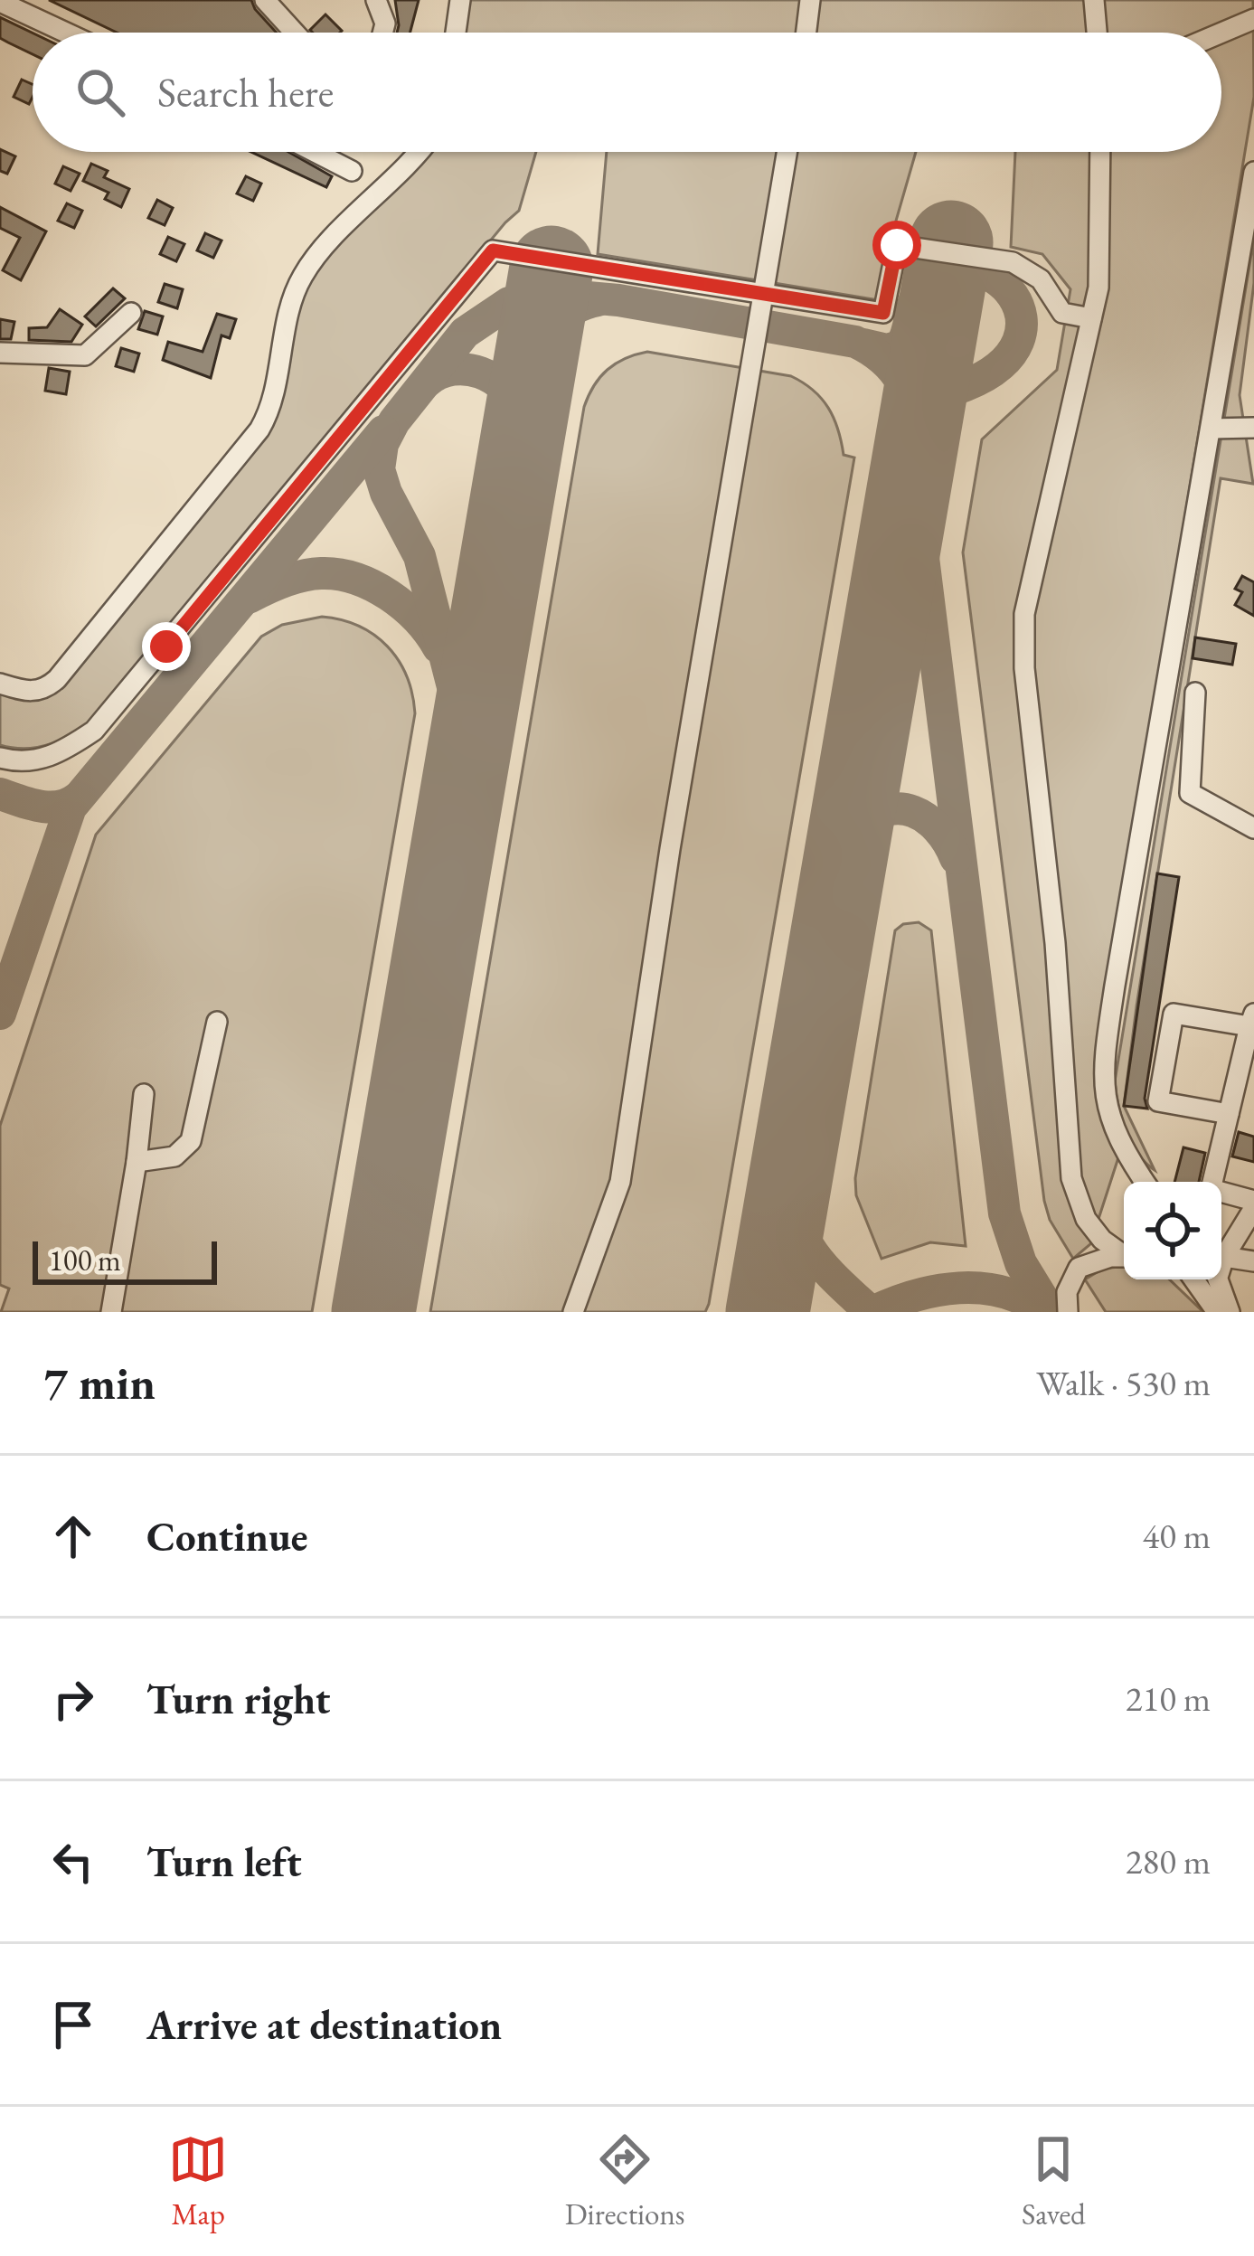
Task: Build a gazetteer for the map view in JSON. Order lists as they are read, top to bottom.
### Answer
{
  "scale_bar": "100 m",
  "page": {
    "search": "Search here",
    "scale": "100 m",
    "heading": ["7 min", "Walk · 530 m"],
    "list": [
      ["Continue", "40 m"],
      ["Turn right", "210 m"],
      ["Turn left", "280 m"],
      "Arrive at destination"
    ],
    "nav": ["Map", "Directions", "Saved"]
  }
}
